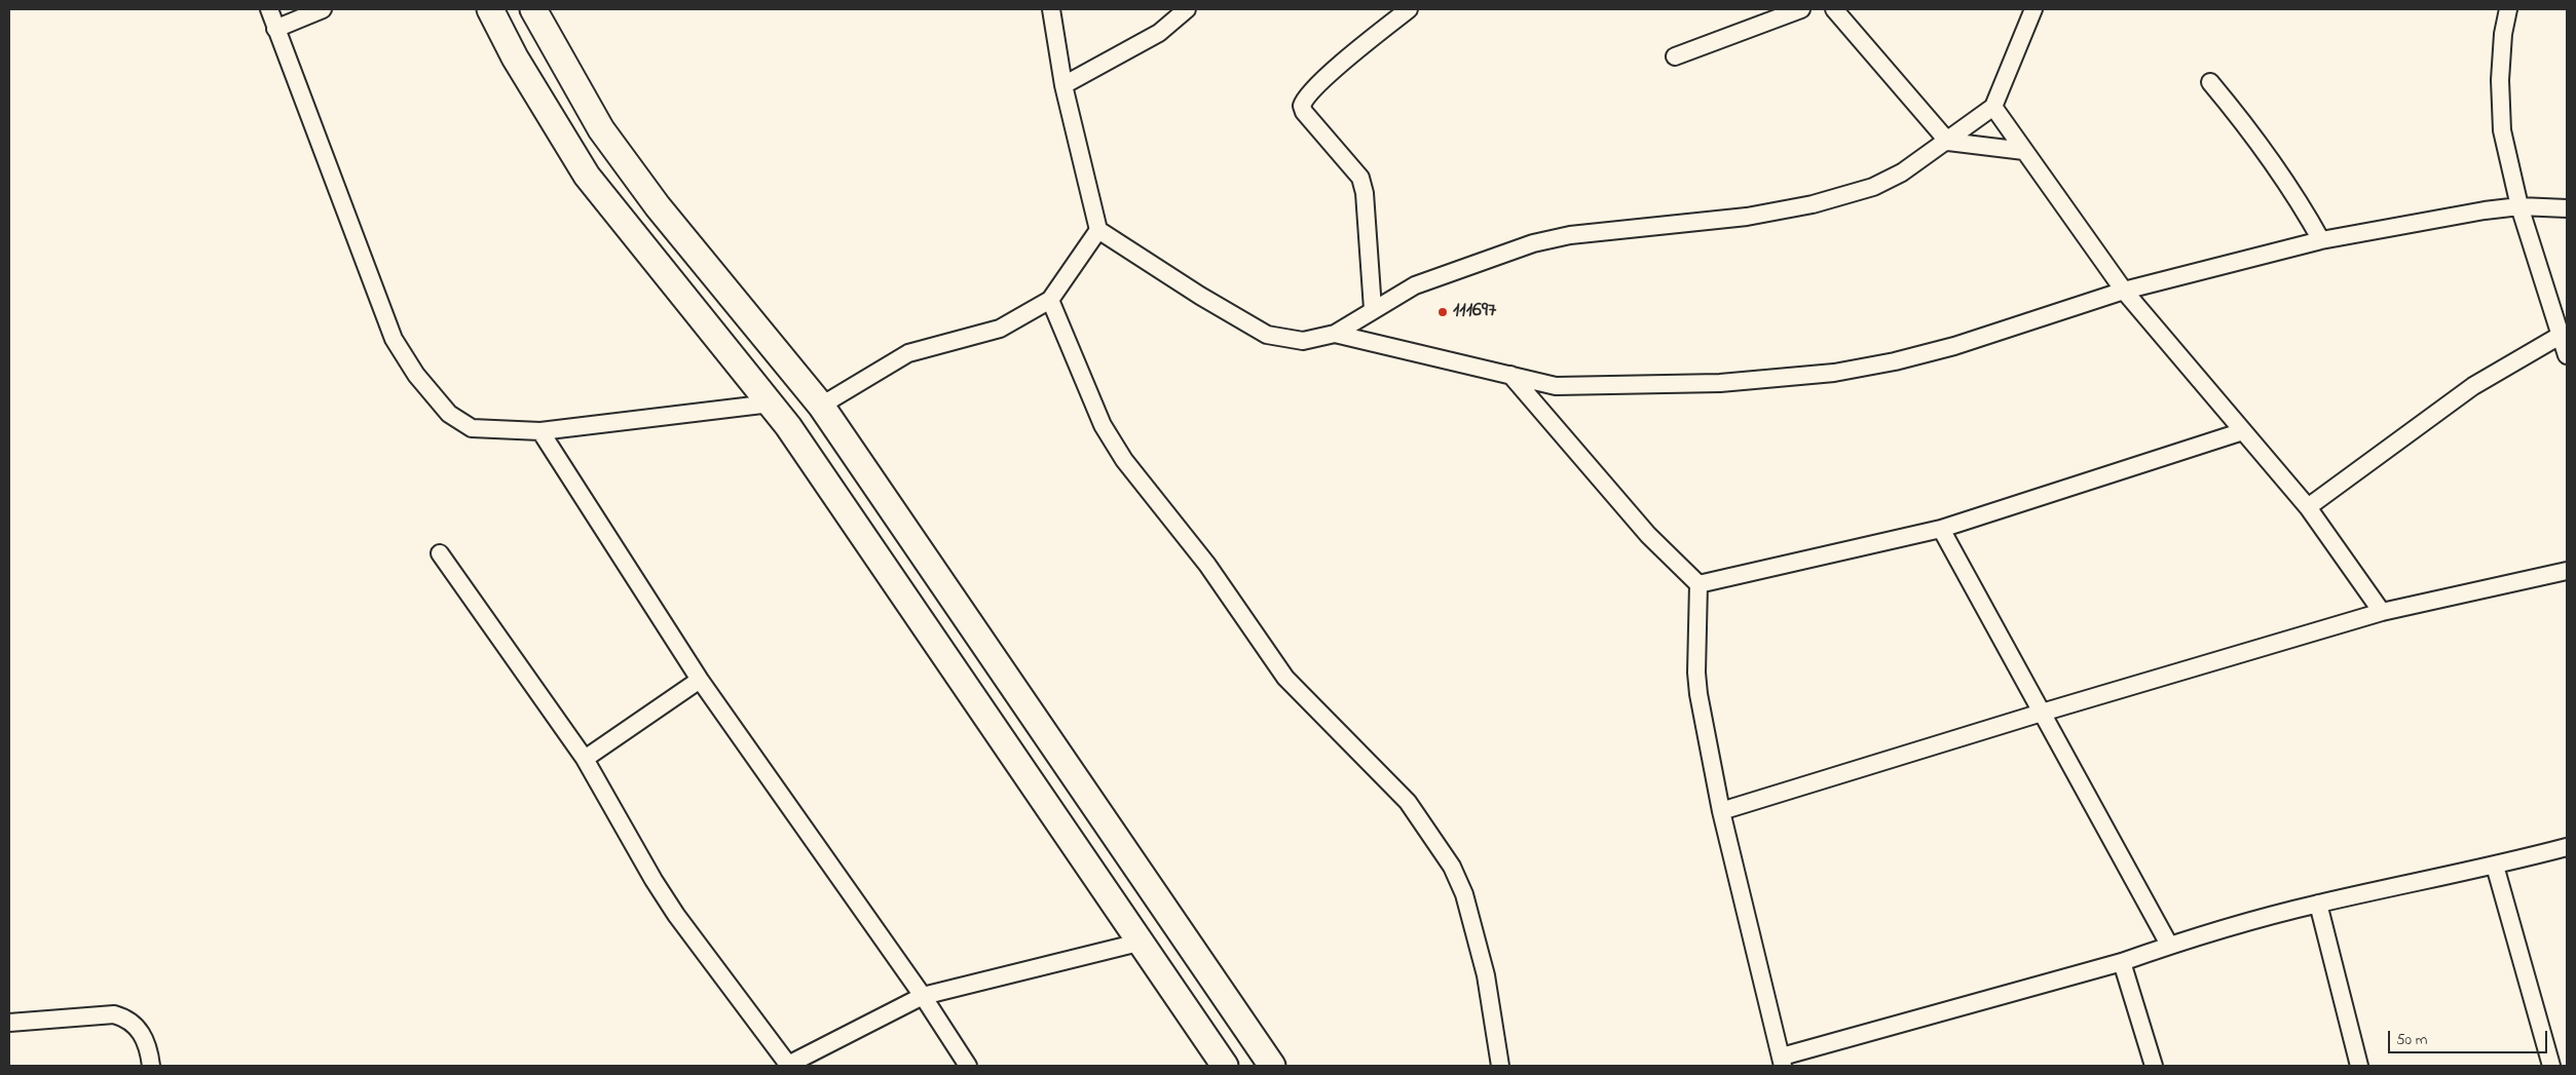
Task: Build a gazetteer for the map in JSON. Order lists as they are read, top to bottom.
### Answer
{
  "places": ["111697"],
  "scale_bar": "50 m"
}
